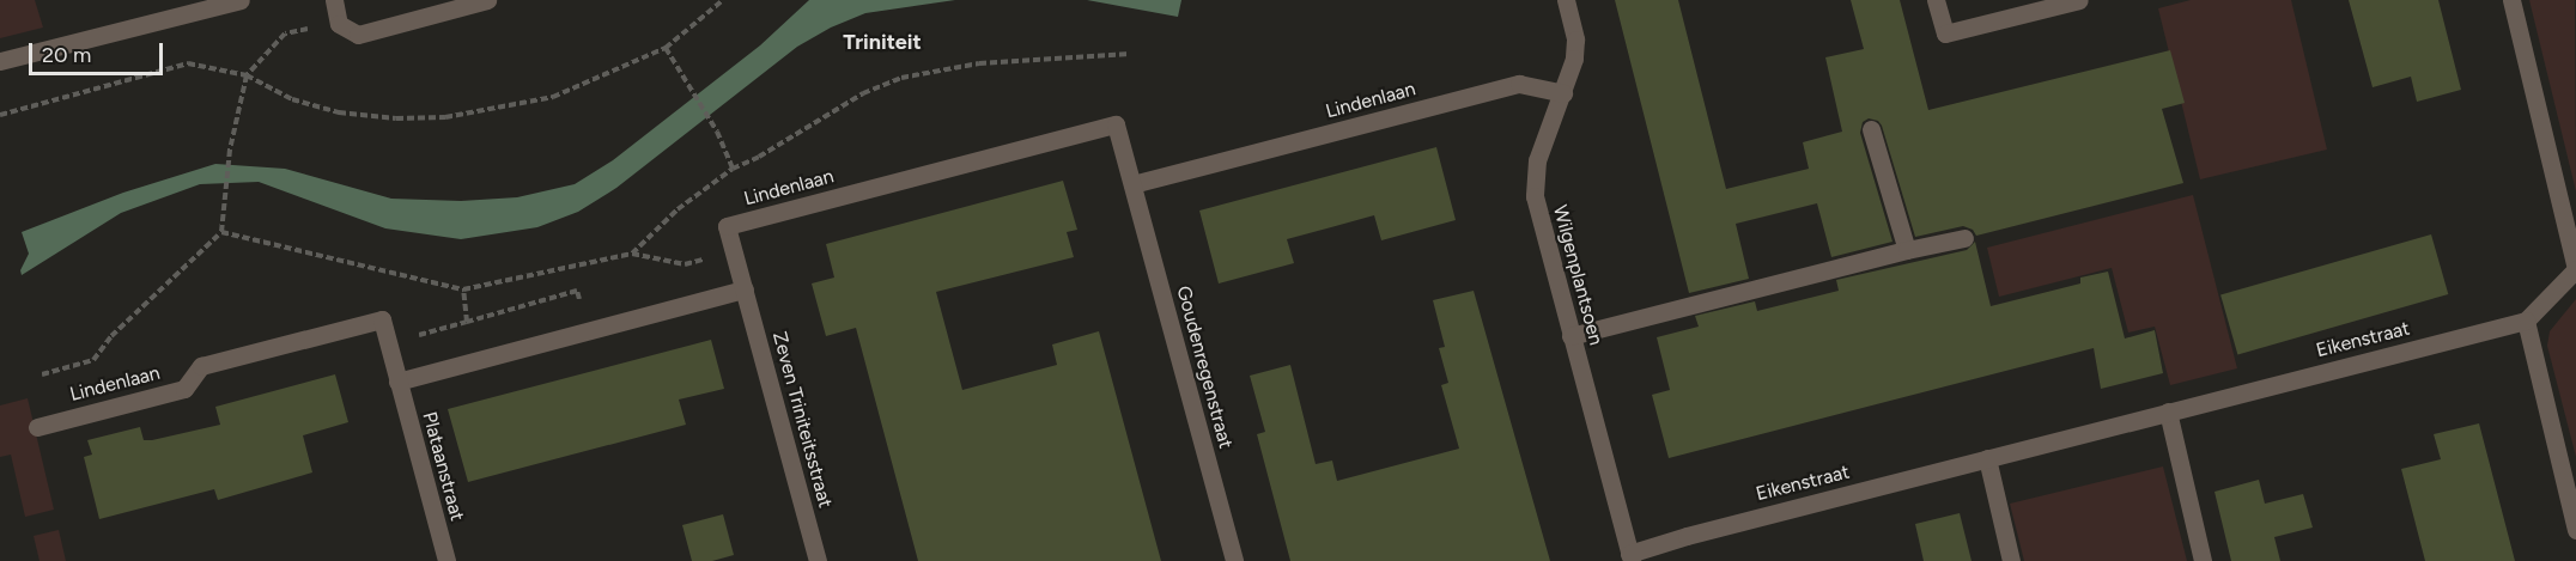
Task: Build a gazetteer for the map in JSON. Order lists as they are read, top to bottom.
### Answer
{
  "streets": {
    "street": [
      "Lindenlaan",
      "Wilgenplantsoen",
      "Eikenstraat",
      "Goudenregenstraat",
      "Zeven Triniteitsstraat",
      "Plataanstraat"
    ]
  },
  "crossings": [
    ["Lindenlaan", "Wilgenplantsoen"],
    ["Lindenlaan", "Goudenregenstraat"],
    ["Lindenlaan", "Zeven Triniteitsstraat"],
    ["Lindenlaan", "Plataanstraat"],
    ["Wilgenplantsoen", "Eikenstraat"]
  ],
  "districts": ["Triniteit"],
  "scale_bar": "20 m"
}
